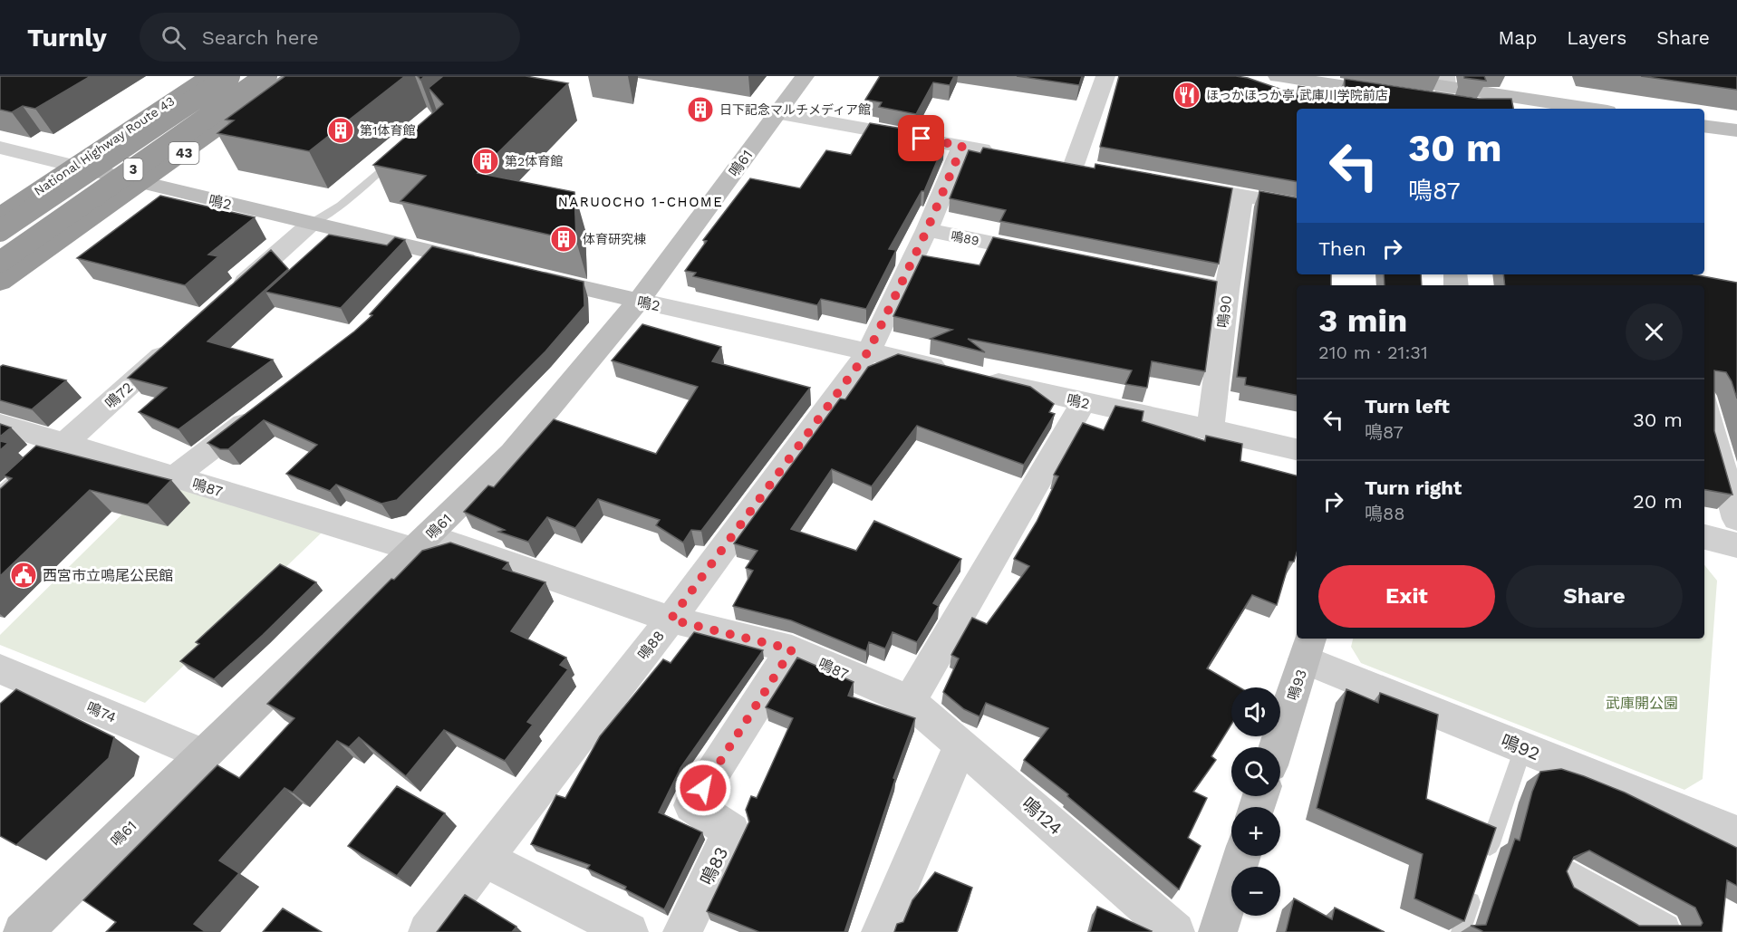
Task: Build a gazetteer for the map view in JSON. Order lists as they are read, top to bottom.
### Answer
{
  "streets": {
    "highway": ["National Highway Route 43", "43", "3"],
    "street": [
      "鳴61",
      "鳴2",
      "鳴89",
      "鳴90",
      "鳴72",
      "鳴87",
      "鳴88",
      "鳴93",
      "鳴74",
      "鳴92",
      "鳴124",
      "鳴83"
    ]
  },
  "crossings": [
    ["National Highway Route 43", "鳴2"],
    ["43", "鳴2"],
    ["鳴61", "鳴2"],
    ["鳴61", "鳴87"],
    ["鳴61", "鳴74"],
    ["鳴2", "鳴90"],
    ["鳴2", "鳴88"],
    ["鳴89", "鳴88"],
    ["鳴72", "鳴87"],
    ["鳴87", "鳴88"],
    ["鳴87", "鳴124"],
    ["鳴87", "鳴83"],
    ["鳴93", "鳴92"]
  ],
  "districts": ["NARUOCHO 1-CHOME"],
  "parks": ["武庫開公園"],
  "places": {
    "restaurant": ["ほっかほっか亭 武庫川学院前店"],
    "building": [
      "日下記念マルチメディア館",
      "第1体育館",
      "第2体育館",
      "体育研究棟"
    ],
    "public building": ["西宮市立鳴尾公民館"]
  },
  "page": {
    "header": "Turnly",
    "search": "Search here",
    "nav": ["Map", "Layers", "Share"],
    "turn": ["30 m", "鳴87"],
    "then": "Then",
    "heading": ["3 min", "210 m · 21:31"],
    "list": [
      {
        "name": "Turn left",
        "note": "鳴87",
        "value": "30 m"
      },
      {
        "name": "Turn right",
        "note": "鳴88",
        "value": "20 m"
      }
    ],
    "buttons": ["Exit", "Share"],
    "map_buttons": ["+", "−"]
  }
}
